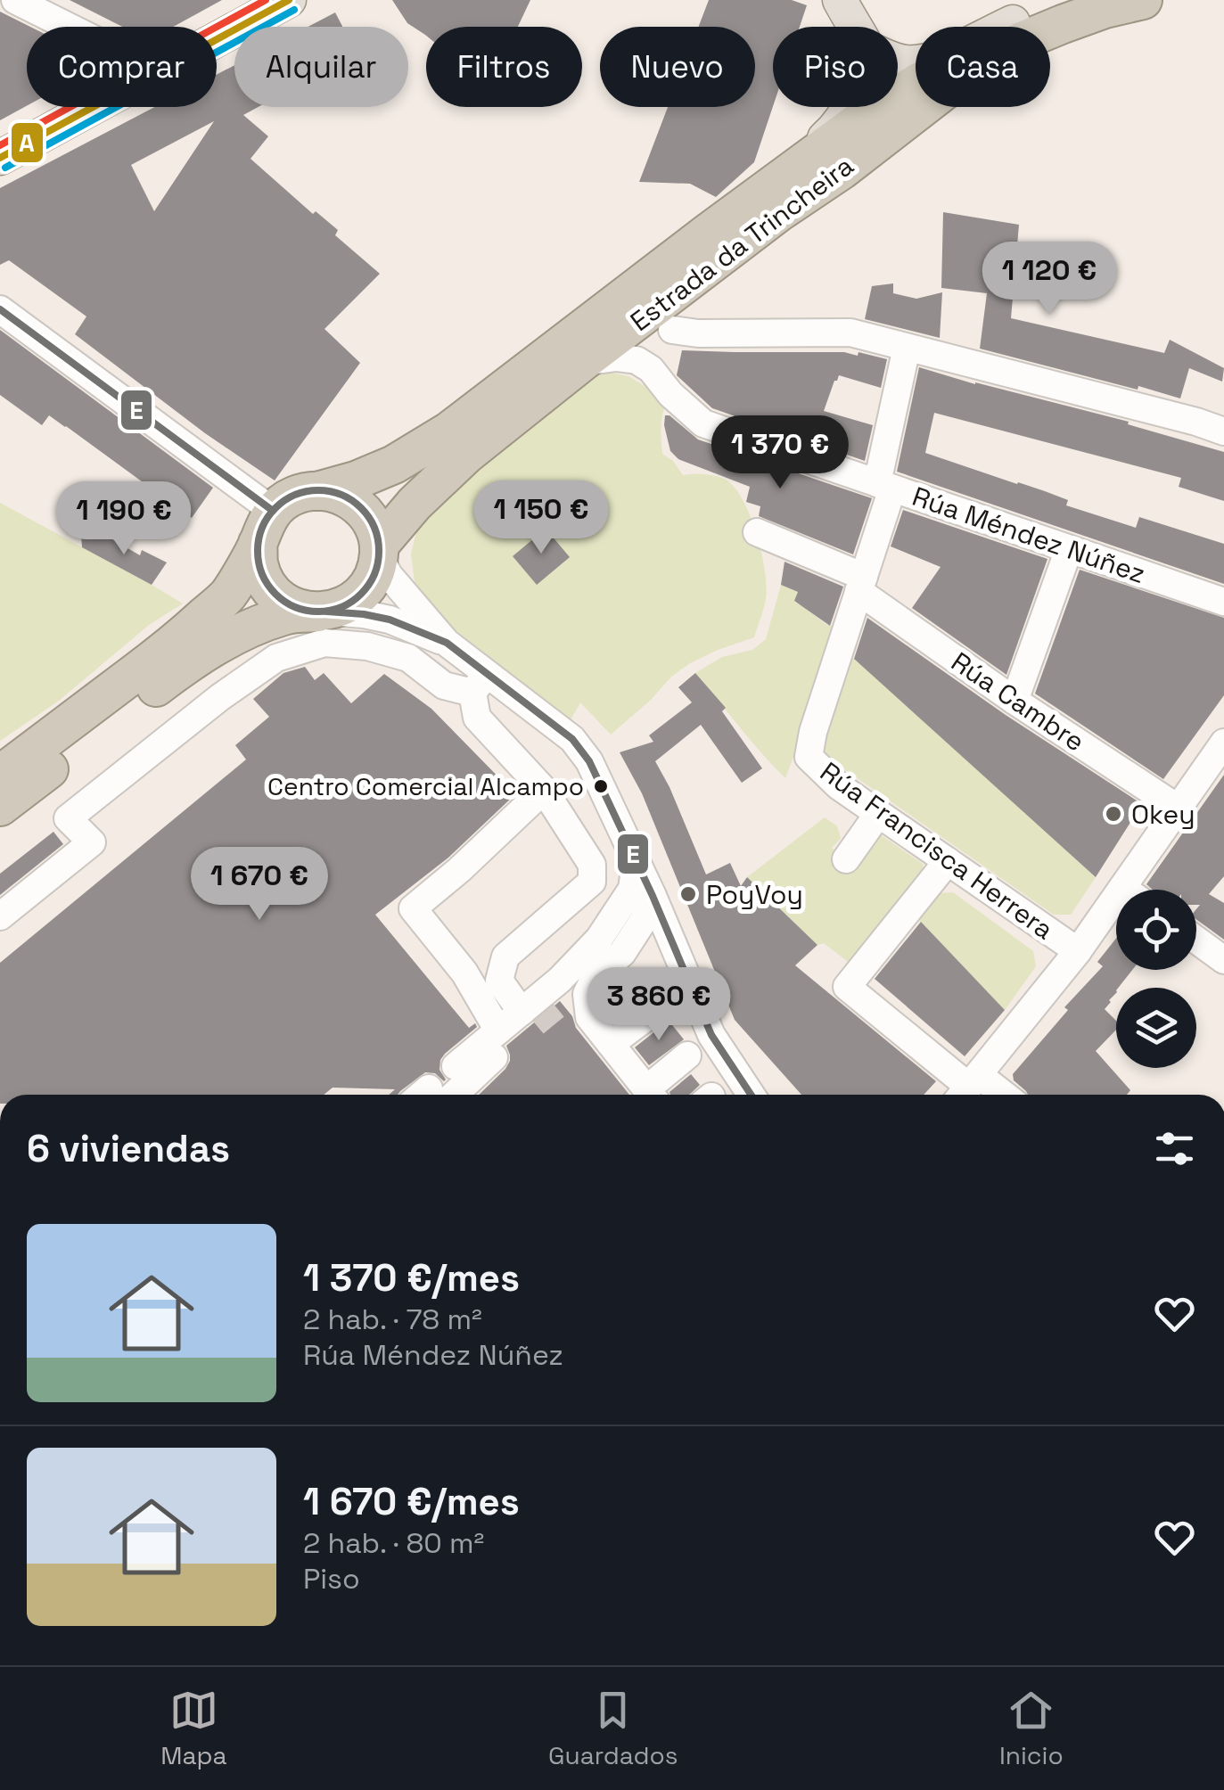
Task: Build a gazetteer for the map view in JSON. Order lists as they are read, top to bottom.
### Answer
{
  "streets": {
    "highway": ["Estrada da Trincheira"],
    "street": ["Rúa Méndez Núñez", "Rúa Cambre", "Rúa Francisca Herrera"]
  },
  "crossings": [
    ["Rúa Méndez Núñez", "Rúa Francisca Herrera"],
    ["Rúa Cambre", "Rúa Francisca Herrera"]
  ],
  "places": ["Centro Comercial Alcampo", "Okey", "PoyVoy"],
  "lines": ["transit line A", "transit line E"],
  "page": {
    "chip": [
      "Comprar",
      "Alquilar",
      "Filtros",
      "Nuevo",
      "Piso",
      "Casa"
    ],
    "price": [
      "1 120 €",
      "1 370 €",
      "1 150 €",
      "1 190 €",
      "1 670 €",
      "3 860 €"
    ],
    "heading": "6 viviendas",
    "list": [
      {
        "name": "1 370 €/mes",
        "note": "2 hab. · 78 m² · Rúa Méndez Núñez"
      },
      {
        "name": "1 670 €/mes",
        "note": "2 hab. · 80 m² · Piso"
      }
    ],
    "tabs": ["Mapa", "Guardados", "Inicio"]
  }
}
